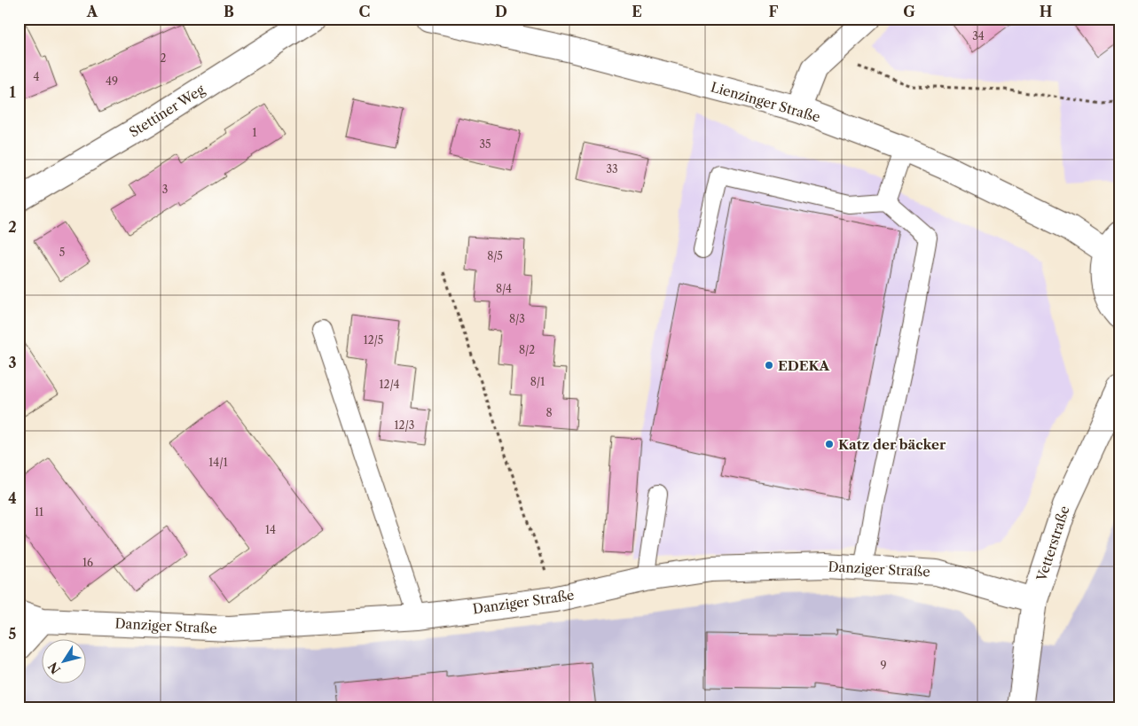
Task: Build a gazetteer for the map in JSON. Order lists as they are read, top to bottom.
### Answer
{
  "streets": {
    "street": [
      "Lienzinger Straße",
      "Stettiner Weg",
      "Vetterstraße",
      "Danziger Straße"
    ]
  },
  "crossings": [
    ["Vetterstraße", "Danziger Straße"]
  ],
  "places": ["EDEKA", "Katz der bäcker"],
  "house_numbers": [
    "34",
    "2",
    "4",
    "49",
    "1",
    "35",
    "33",
    "3",
    "5",
    "8/5",
    "8/4",
    "8/3",
    "12/5",
    "8/2",
    "8/1",
    "12/4",
    "8",
    "12/3",
    "14/1",
    "11",
    "14",
    "16",
    "9"
  ],
  "north": "bottom left",
  "grid": {
    "columns": [
      "A",
      "B",
      "C",
      "D",
      "E",
      "F",
      "G",
      "H"
    ],
    "rows": [
      "1",
      "2",
      "3",
      "4",
      "5"
    ]
  }
}
